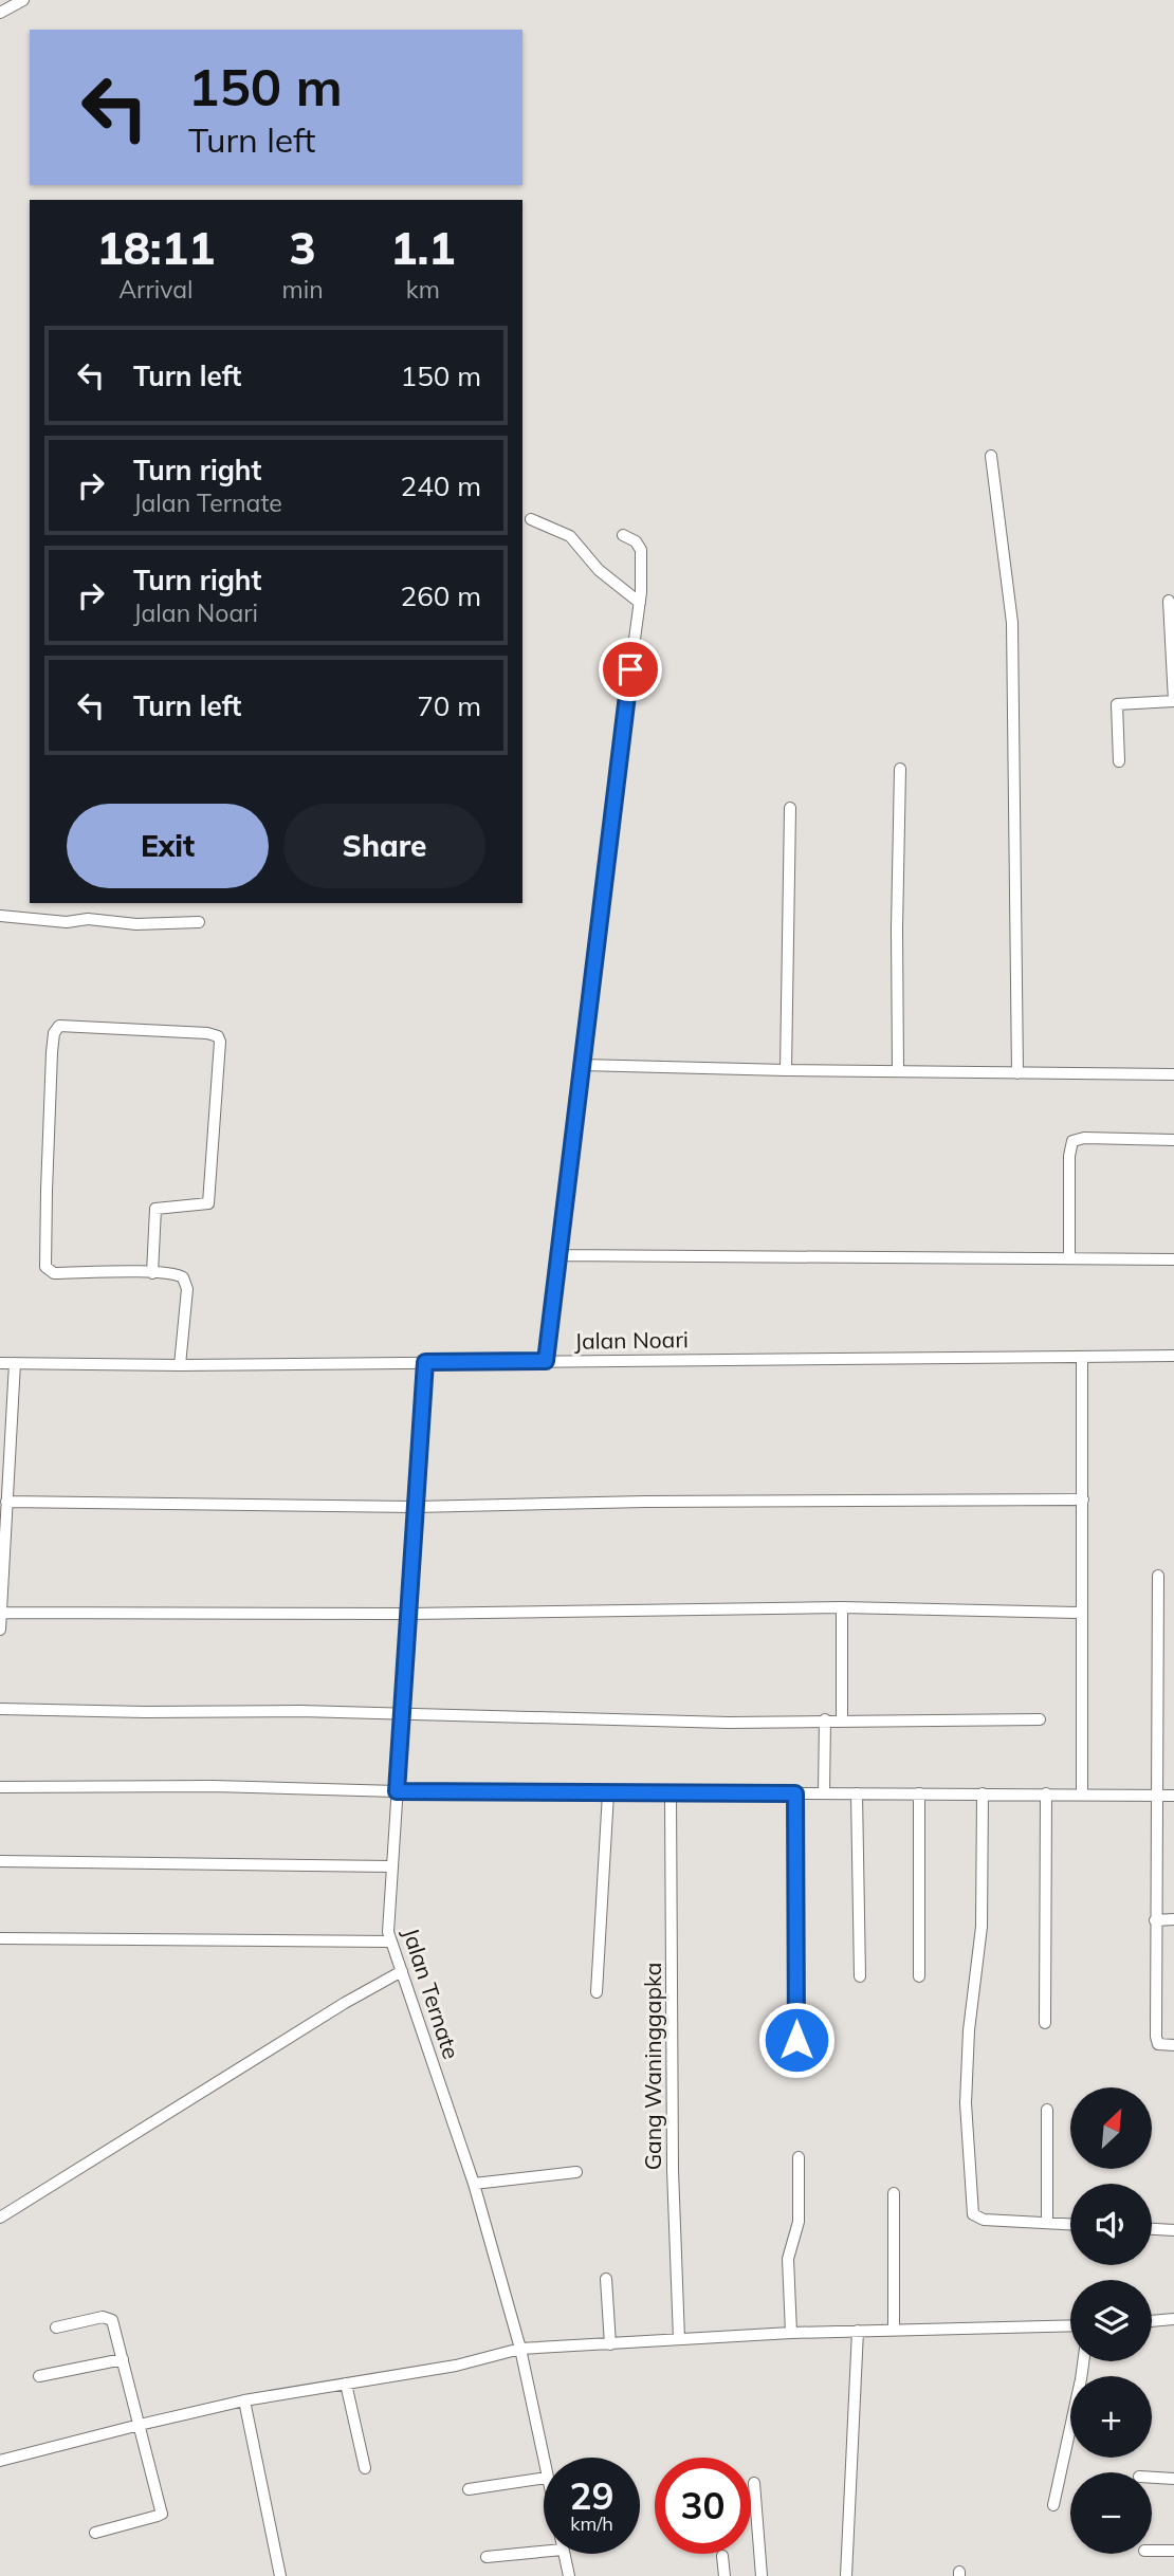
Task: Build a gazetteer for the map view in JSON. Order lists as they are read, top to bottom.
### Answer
{
  "streets": {
    "street": ["Jalan Noari", "Jalan Ternate", "Gang Waninggapka"]
  },
  "crossings": [
    ["Jalan Noari", "Jalan Ternate"]
  ],
  "north": "top right",
  "page": {
    "turn": ["150 m", "Turn left"],
    "eta": [
      "18:11",
      "Arrival",
      "3",
      "min",
      "1.1",
      "km"
    ],
    "list": [
      {
        "name": "Turn left",
        "value": "150 m"
      },
      {
        "name": "Turn right",
        "note": "Jalan Ternate",
        "value": "240 m"
      },
      {
        "name": "Turn right",
        "note": "Jalan Noari",
        "value": "260 m"
      },
      {
        "name": "Turn left",
        "value": "70 m"
      }
    ],
    "buttons": ["Exit", "Share"],
    "map_buttons": ["+", "−"],
    "speed": "29 km/h",
    "limit": "30"
  }
}
